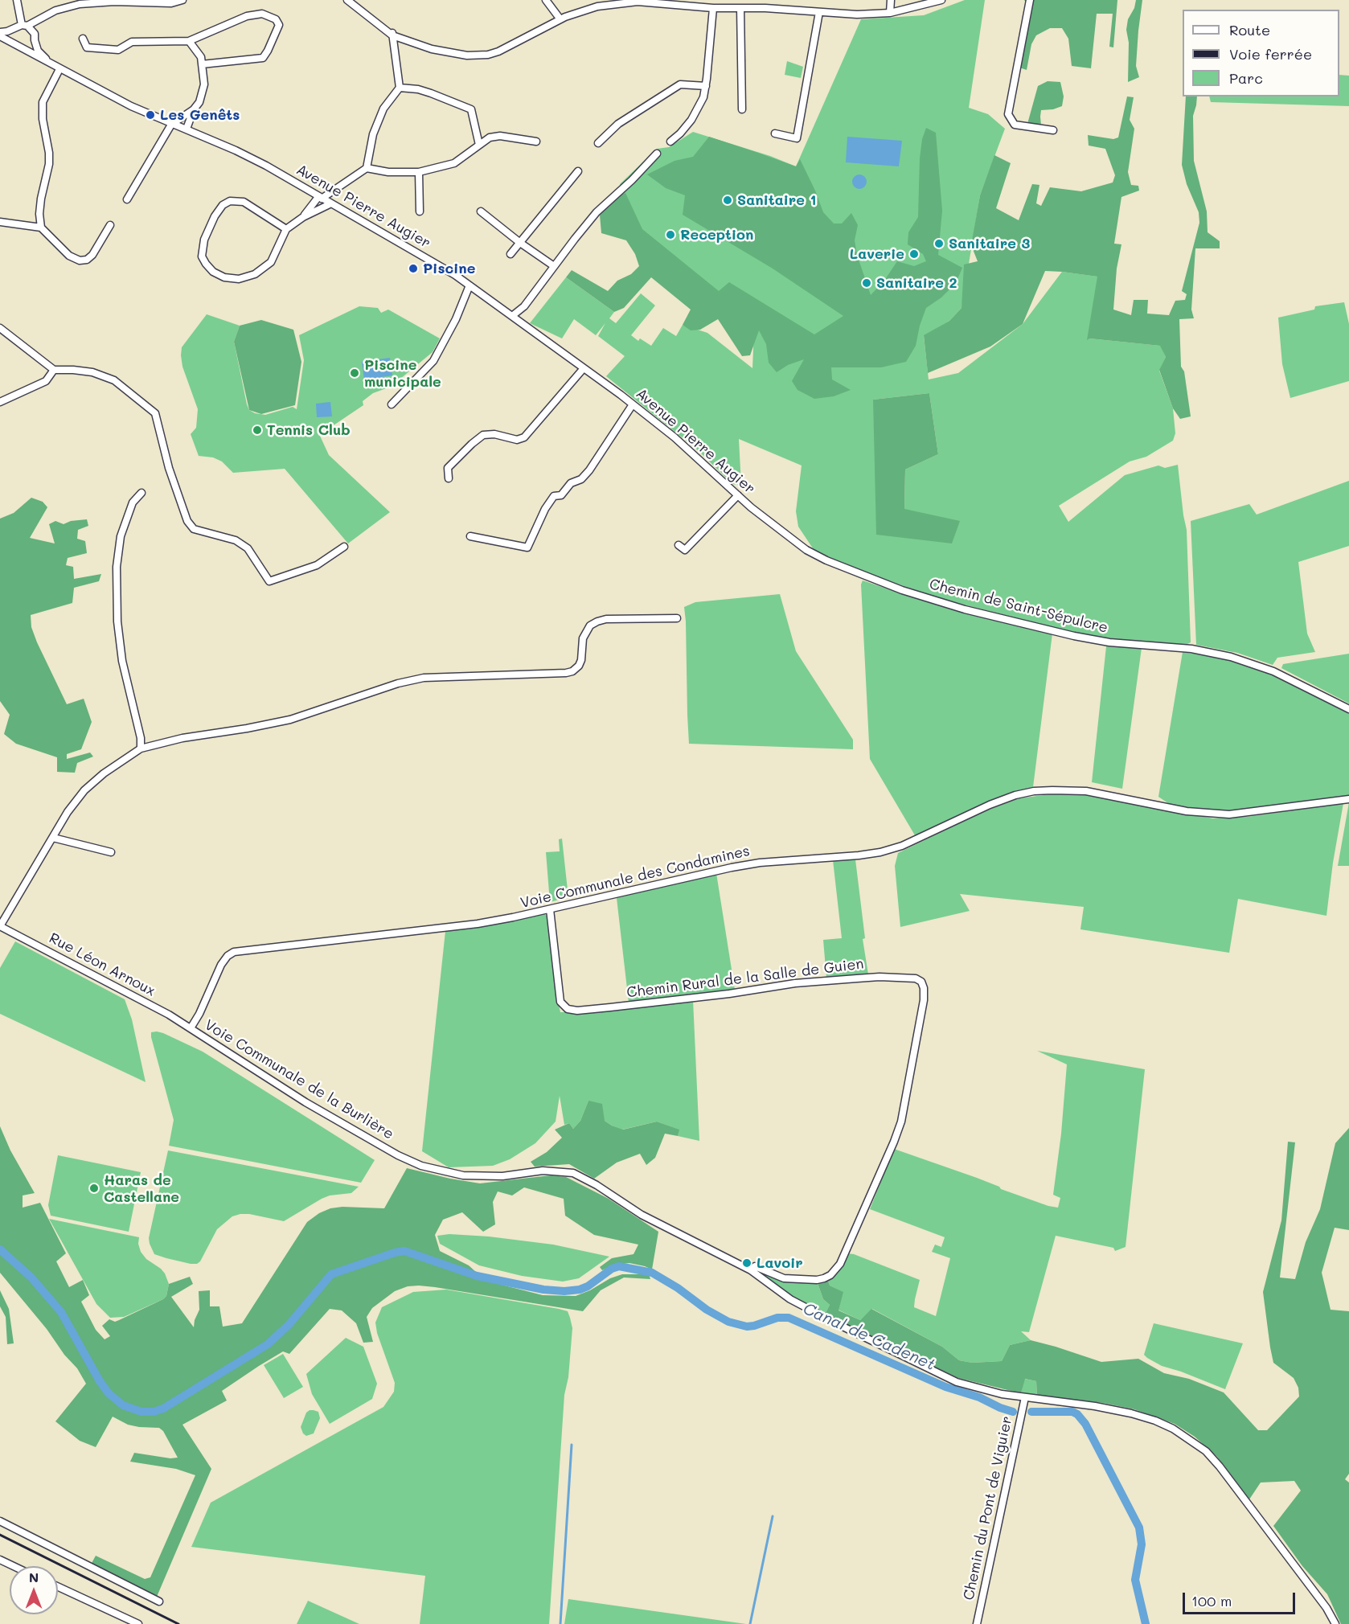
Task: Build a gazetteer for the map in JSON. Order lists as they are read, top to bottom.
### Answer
{
  "streets": {
    "street": [
      "Avenue Pierre Augier",
      "Chemin de Saint-Sépulcre",
      "Voie Communale des Condamines",
      "Rue Léon Arnoux",
      "Chemin Rural de la Salle de Guien",
      "Voie Communale de la Burlière",
      "Chemin du Pont de Viguier"
    ]
  },
  "crossings": [
    ["Avenue Pierre Augier", "Chemin de Saint-Sépulcre"],
    ["Voie Communale des Condamines", "Rue Léon Arnoux"],
    ["Voie Communale des Condamines", "Chemin Rural de la Salle de Guien"],
    ["Voie Communale des Condamines", "Voie Communale de la Burlière"],
    ["Rue Léon Arnoux", "Voie Communale de la Burlière"],
    ["Chemin Rural de la Salle de Guien", "Voie Communale de la Burlière"],
    ["Voie Communale de la Burlière", "Chemin du Pont de Viguier"]
  ],
  "water": ["Canal de Cadenet"],
  "places": [
    "Les Genêts",
    "Sanitaire 1",
    "Reception",
    "Sanitaire 3",
    "Laverie",
    "Piscine",
    "Sanitaire 2",
    "Piscine municipale",
    "Tennis Club",
    "Haras de Castellane",
    "Lavoir"
  ],
  "legend": ["Route", "Voie ferrée", "Parc"],
  "scale_bar": "100 m",
  "north": "top"
}
